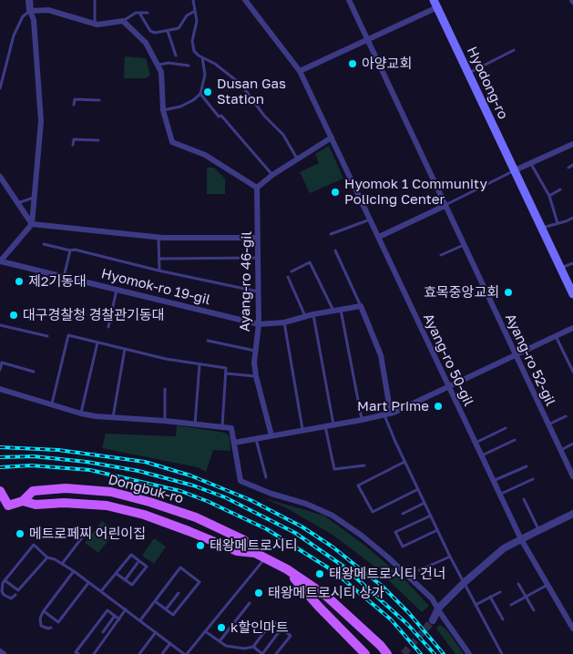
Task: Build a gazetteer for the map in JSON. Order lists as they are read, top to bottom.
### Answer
{
  "streets": {
    "main road": ["Hyodong-ro", "Dongbuk-ro"],
    "street": [
      "Ayang-ro 46-gil",
      "Hyomok-ro 19-gil",
      "Ayang-ro 50-gil",
      "Ayang-ro 52-gil"
    ]
  },
  "crossings": [
    ["Hyodong-ro", "Ayang-ro 52-gil"],
    ["Ayang-ro 46-gil", "Hyomok-ro 19-gil"]
  ],
  "places": [
    "아양교회",
    "Dusan Gas Station",
    "Hyomok 1 Community Policing Center",
    "제2기동대",
    "효목중앙교회",
    "대구경찰청 경찰관기동대",
    "Mart Prime",
    "메트로페찌 어린이집",
    "태왕메트로시티",
    "태왕메트로시티 건너",
    "태왕메트로시티 상가",
    "k할인마트"
  ]
}
